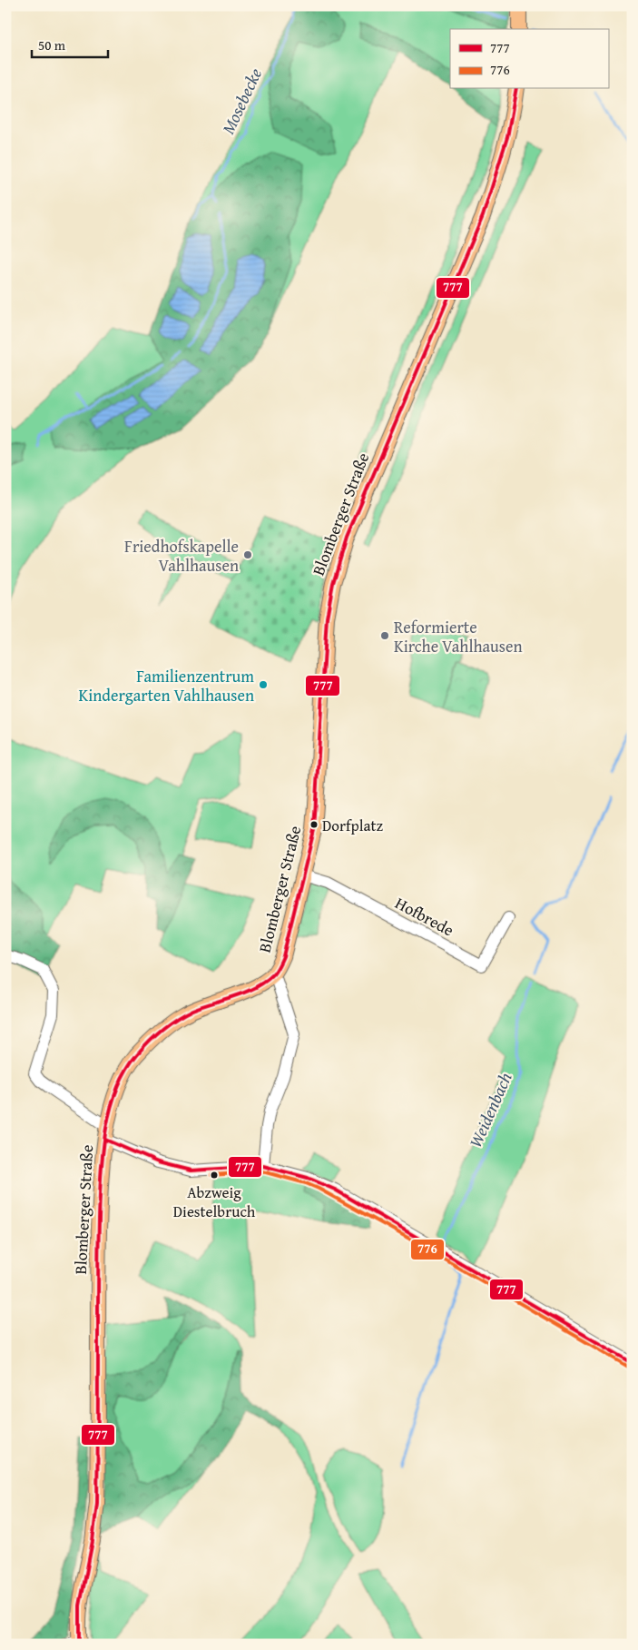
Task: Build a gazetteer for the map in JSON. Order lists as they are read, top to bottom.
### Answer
{
  "streets": {
    "main road": ["Blomberger Straße"],
    "street": ["Hofbrede"]
  },
  "crossings": [
    ["Blomberger Straße", "Hofbrede"]
  ],
  "water": ["Mosebecke", "Weidenbach"],
  "places": [
    "Friedhofskapelle Vahlhausen",
    "Reformierte Kirche Vahlhausen",
    "Familienzentrum Kindergarten Vahlhausen",
    "Dorfplatz",
    "Abzweig Diestelbruch"
  ],
  "lines": ["transit line 777", "transit line 776"],
  "legend": ["777", "776"],
  "scale_bar": "50 m"
}
